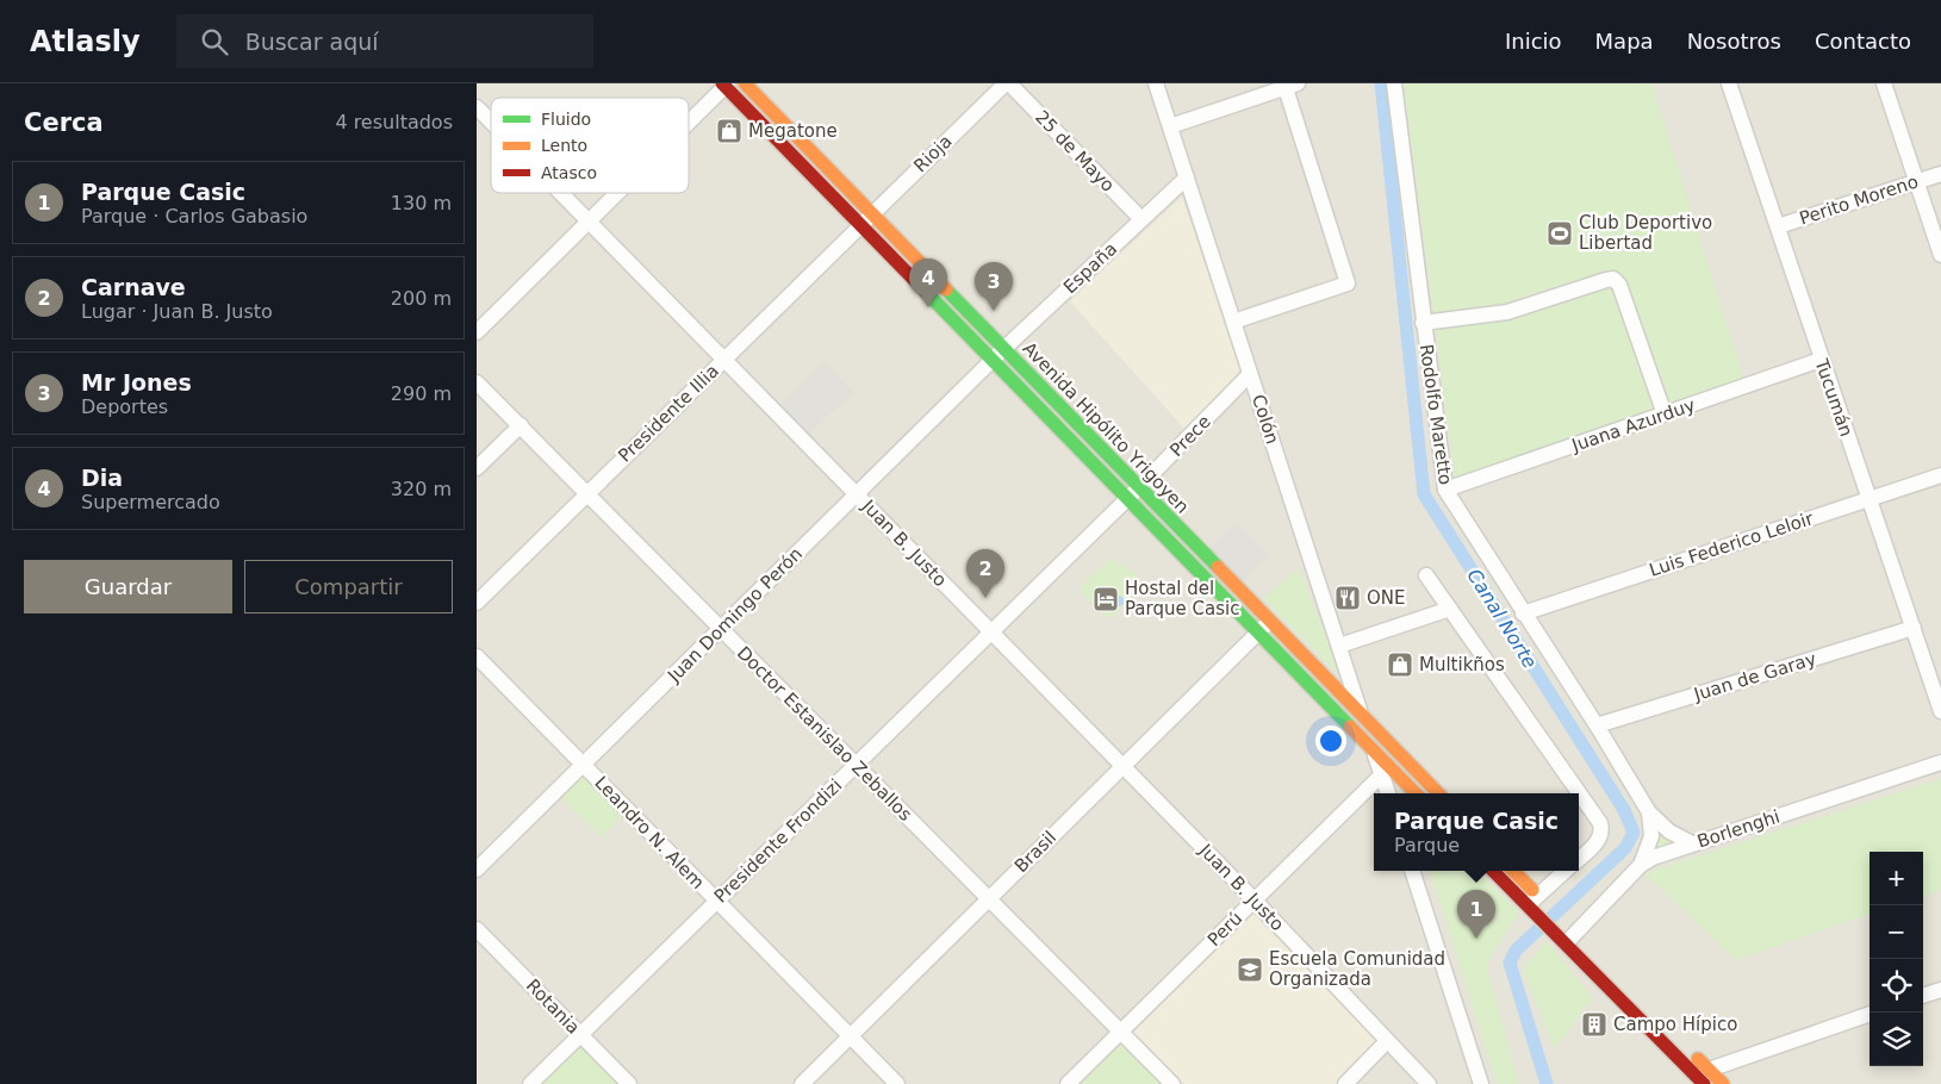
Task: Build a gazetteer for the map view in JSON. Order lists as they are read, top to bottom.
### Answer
{
  "streets": {
    "street": [
      "25 de Mayo",
      "Rioja",
      "Perito Moreno",
      "España",
      "Tucumán",
      "Presidente Illia",
      "Rodolfo Maretto",
      "Colón",
      "Juana Azurduy",
      "Avenida Hipólito Yrigoyen",
      "Prece",
      "Juan B. Justo",
      "Luis Federico Leloir",
      "Juan Domingo Perón",
      "Juan de Garay",
      "Doctor Estanislao Zeballos",
      "Borlenghi",
      "Leandro N. Alem",
      "Presidente Frondizi",
      "Brasil",
      "Perú",
      "Rotania"
    ]
  },
  "crossings": [
    ["25 de Mayo", "Rioja"],
    ["25 de Mayo", "España"],
    ["Rioja", "Presidente Illia"],
    ["Rioja", "Avenida Hipólito Yrigoyen"],
    ["Perito Moreno", "Tucumán"],
    ["España", "Colón"],
    ["España", "Avenida Hipólito Yrigoyen"],
    ["España", "Juan Domingo Perón"],
    ["Tucumán", "Juana Azurduy"],
    ["Tucumán", "Luis Federico Leloir"],
    ["Tucumán", "Juan de Garay"],
    ["Presidente Illia", "Avenida Hipólito Yrigoyen"],
    ["Presidente Illia", "Juan B. Justo"],
    ["Presidente Illia", "Doctor Estanislao Zeballos"],
    ["Rodolfo Maretto", "Juana Azurduy"],
    ["Rodolfo Maretto", "Luis Federico Leloir"],
    ["Rodolfo Maretto", "Juan de Garay"],
    ["Colón", "Avenida Hipólito Yrigoyen"],
    ["Colón", "Prece"],
    ["Colón", "Perú"],
    ["Avenida Hipólito Yrigoyen", "Prece"],
    ["Avenida Hipólito Yrigoyen", "Juan Domingo Perón"],
    ["Avenida Hipólito Yrigoyen", "Presidente Frondizi"],
    ["Avenida Hipólito Yrigoyen", "Brasil"],
    ["Prece", "Presidente Frondizi"],
    ["Juan B. Justo", "Juan Domingo Perón"],
    ["Juan B. Justo", "Presidente Frondizi"],
    ["Juan B. Justo", "Brasil"],
    ["Juan B. Justo", "Perú"],
    ["Juan Domingo Perón", "Doctor Estanislao Zeballos"],
    ["Juan Domingo Perón", "Leandro N. Alem"],
    ["Doctor Estanislao Zeballos", "Presidente Frondizi"],
    ["Doctor Estanislao Zeballos", "Brasil"],
    ["Doctor Estanislao Zeballos", "Perú"],
    ["Leandro N. Alem", "Presidente Frondizi"],
    ["Leandro N. Alem", "Brasil"],
    ["Presidente Frondizi", "Rotania"]
  ],
  "water": ["Canal Norte"],
  "places": {
    "shop": ["Megatone", "Multikños"],
    "sports": ["Club Deportivo Libertad"],
    "restaurant": ["ONE"],
    "hotel": ["Hostal del Parque Casic"],
    "school or university": ["Escuela Comunidad Organizada"],
    "building": ["Campo Hípico"]
  },
  "legend": ["Fluido", "Lento", "Atasco"],
  "page": {
    "header": "Atlasly",
    "search": "Buscar aquí",
    "nav": [
      "Inicio",
      "Mapa",
      "Nosotros",
      "Contacto"
    ],
    "heading": ["Cerca", "4 resultados"],
    "list": [
      {
        "mark": "1",
        "name": "Parque Casic",
        "note": "Parque · Carlos Gabasio",
        "value": "130 m"
      },
      {
        "mark": "2",
        "name": "Carnave",
        "note": "Lugar · Juan B. Justo",
        "value": "200 m"
      },
      {
        "mark": "3",
        "name": "Mr Jones",
        "note": "Deportes",
        "value": "290 m"
      },
      {
        "mark": "4",
        "name": "Dia",
        "note": "Supermercado",
        "value": "320 m"
      }
    ],
    "pins": [
      "4",
      "3",
      "2",
      "1"
    ],
    "buttons": ["Guardar", "Compartir"],
    "popup": ["Parque Casic", "Parque"],
    "map_buttons": ["+", "−"]
  }
}
